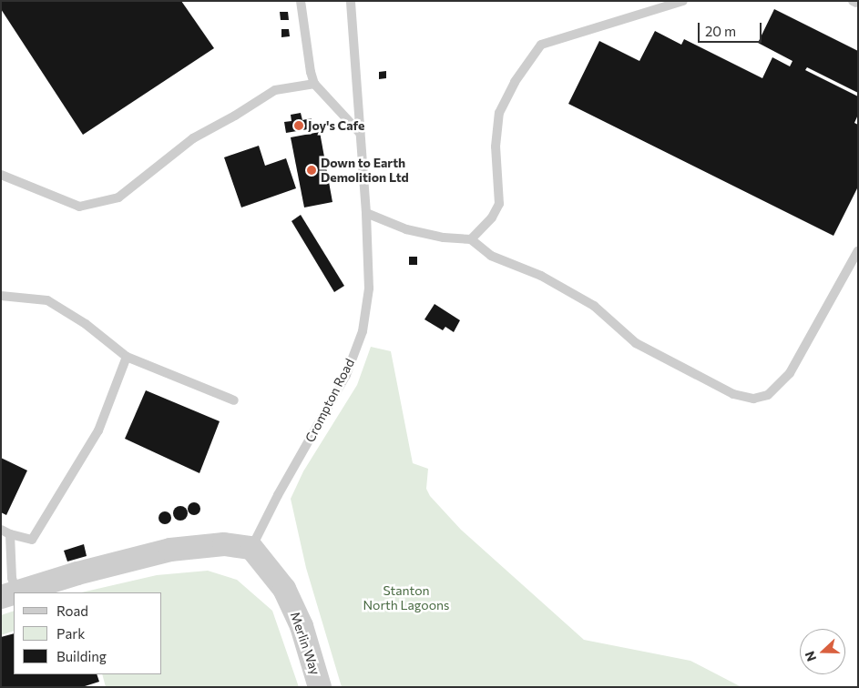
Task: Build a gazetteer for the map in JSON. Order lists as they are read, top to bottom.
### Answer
{
  "streets": {
    "street": ["Merlin Way"],
    "lane": ["Crompton Road"]
  },
  "crossings": [
    ["Crompton Road", "Merlin Way"]
  ],
  "parks": ["Stanton North Lagoons"],
  "places": ["Joy's Cafe", "Down to Earth Demolition Ltd"],
  "legend": ["Road", "Park", "Building"],
  "scale_bar": "20 m",
  "north": "left"
}
